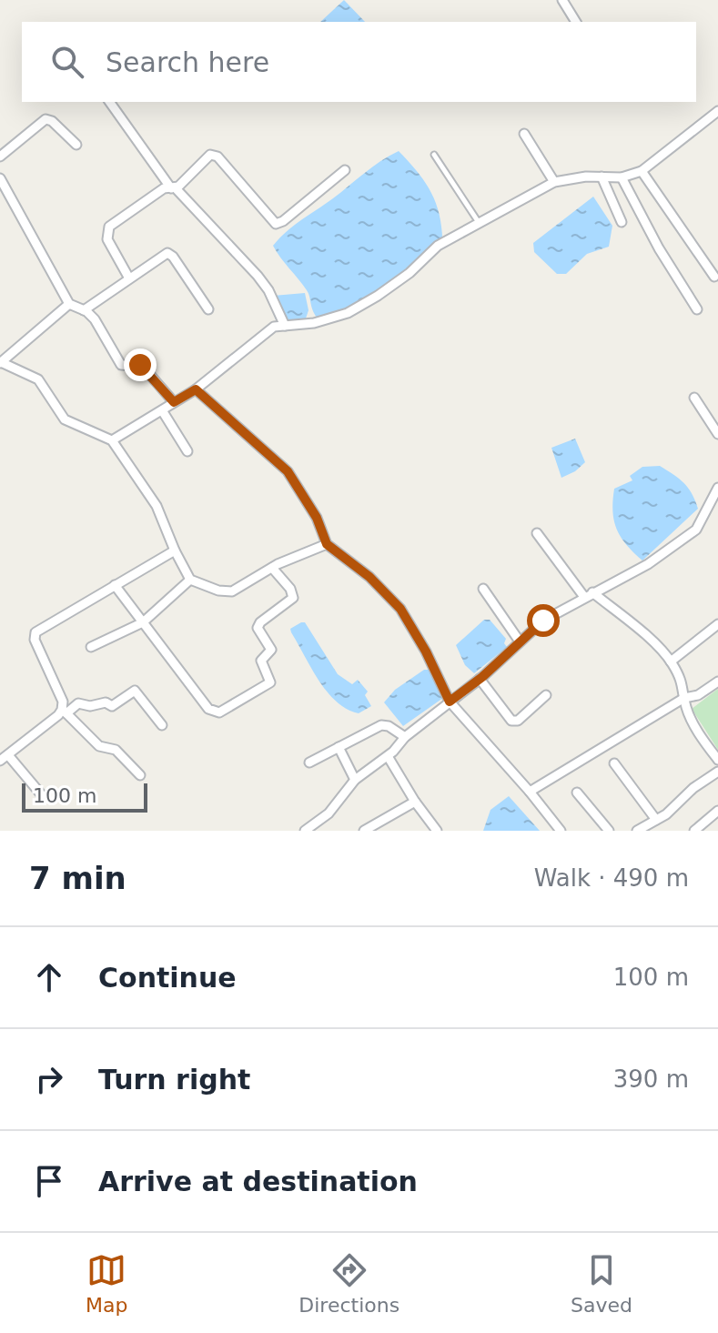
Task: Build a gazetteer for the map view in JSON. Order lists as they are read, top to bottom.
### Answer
{
  "scale_bar": "100 m",
  "page": {
    "search": "Search here",
    "scale": "100 m",
    "heading": ["7 min", "Walk · 490 m"],
    "list": [
      ["Continue", "100 m"],
      ["Turn right", "390 m"],
      "Arrive at destination"
    ],
    "nav": ["Map", "Directions", "Saved"]
  }
}
